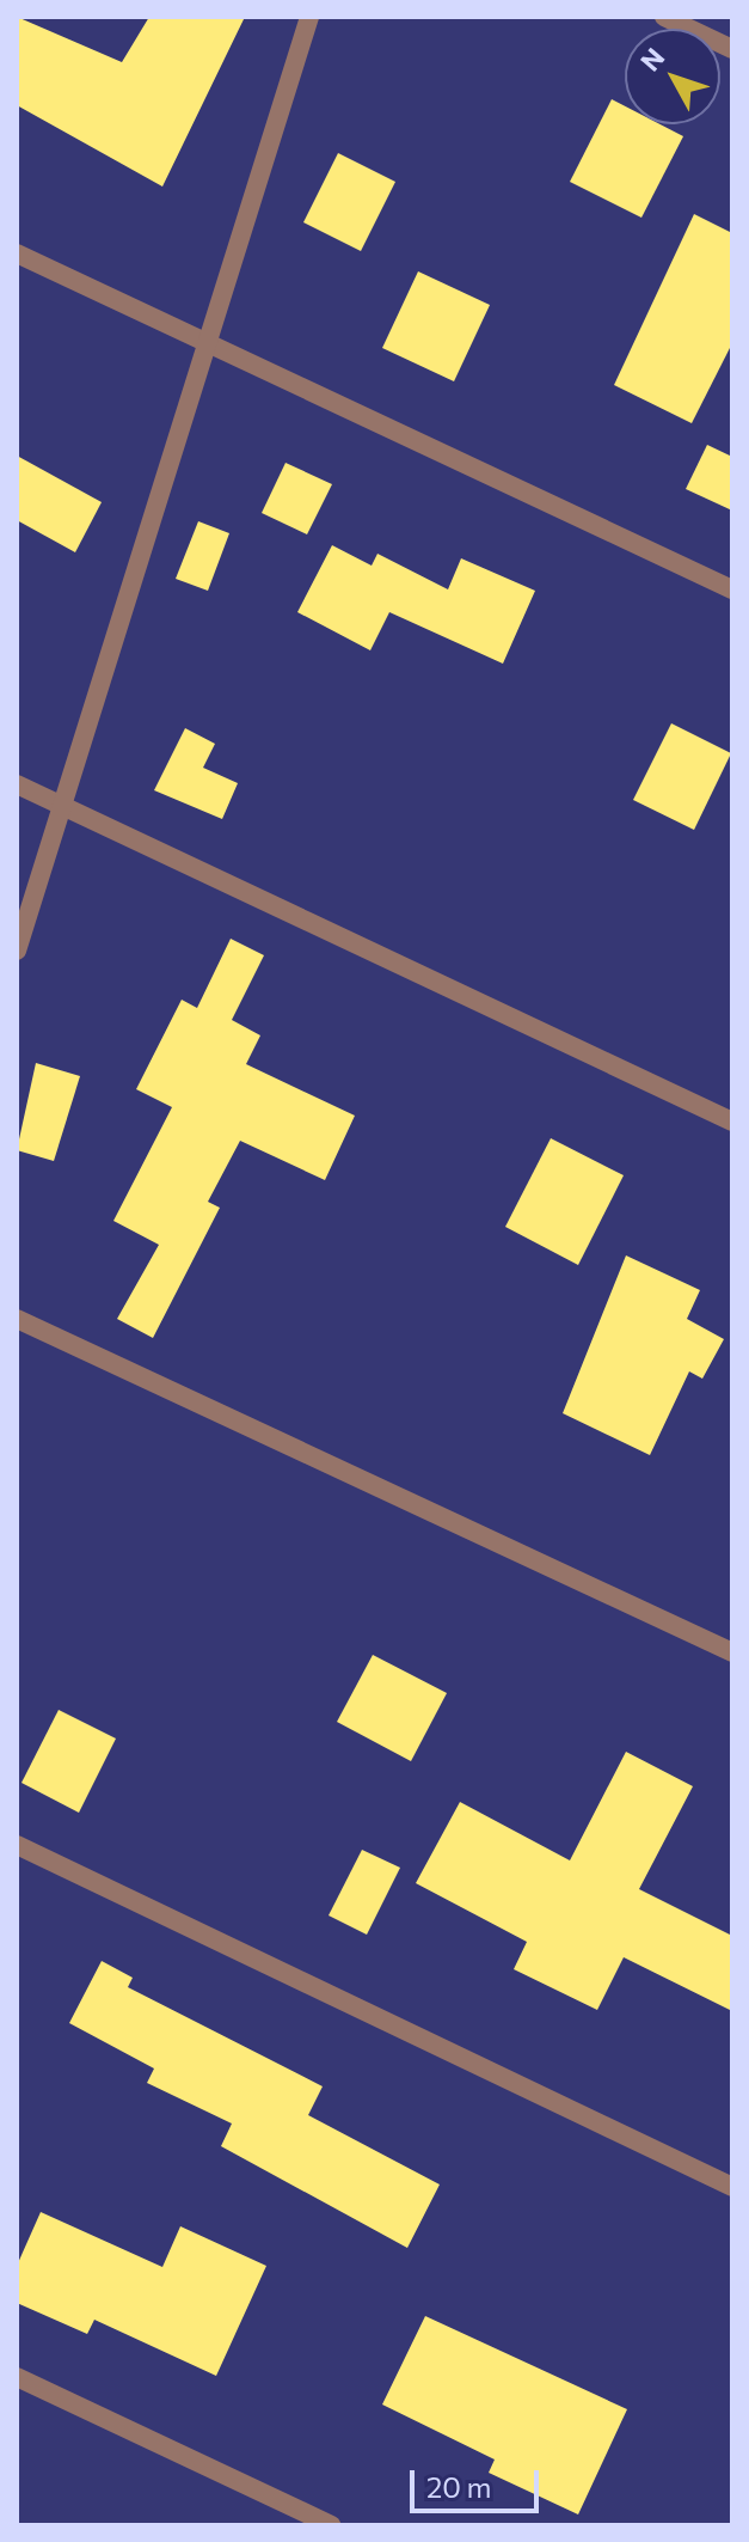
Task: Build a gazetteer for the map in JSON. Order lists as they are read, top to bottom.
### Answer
{
  "scale_bar": "20 m",
  "north": "top left"
}
